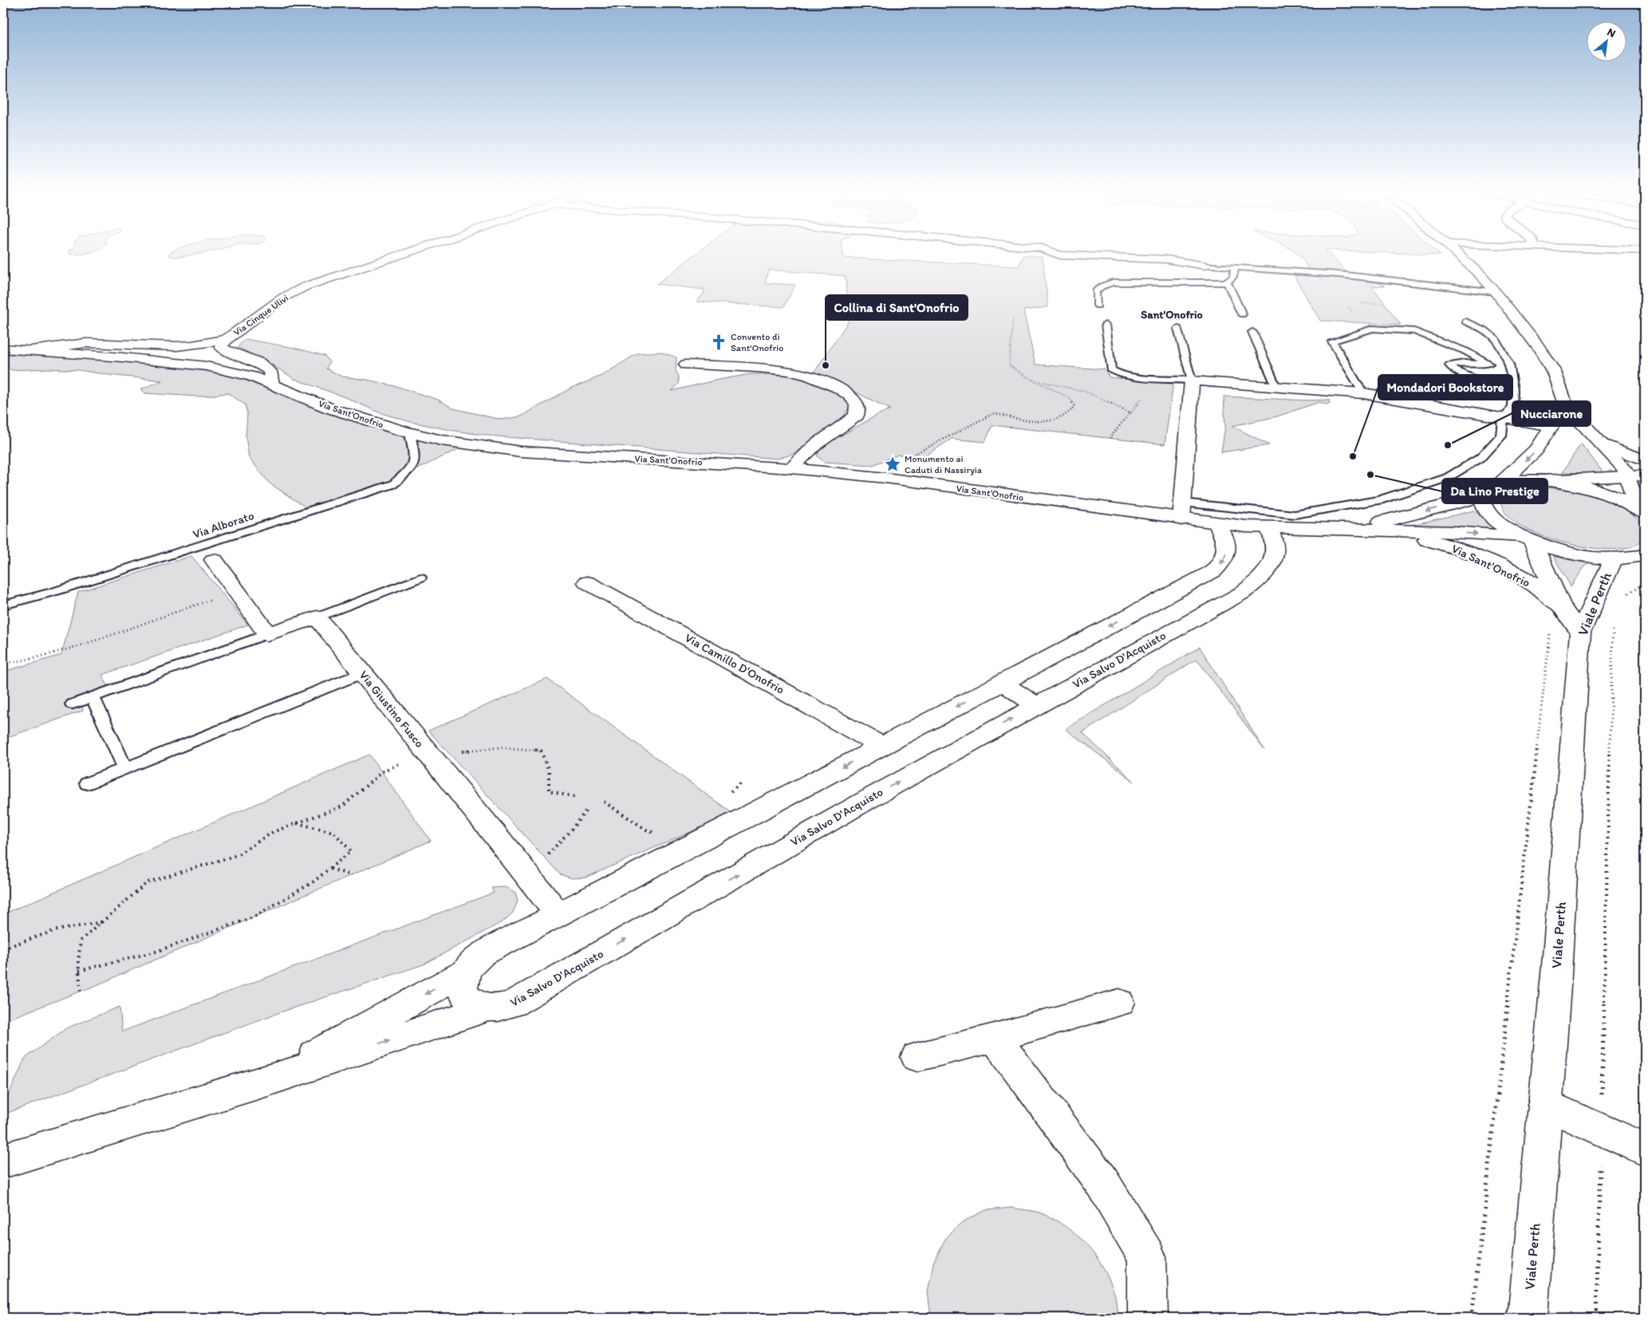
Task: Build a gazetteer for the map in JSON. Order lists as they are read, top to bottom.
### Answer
{
  "streets": {
    "street": [
      "Via Cinque Ulivi",
      "Via Sant'Onofrio",
      "Viale Perth",
      "Via Salvo D'Acquisto",
      "Via Camillo D'Onofrio",
      "Via Giustino Fusco"
    ],
    "lane": ["Via Alborato"]
  },
  "crossings": [
    ["Via Sant'Onofrio", "Via Alborato"],
    ["Via Sant'Onofrio", "Via Salvo D'Acquisto"]
  ],
  "districts": ["Sant'Onofrio"],
  "places": {
    "church": ["Convento di Sant'Onofrio"],
    "other": [
      "Collina di Sant'Onofrio",
      "Nucciarone",
      "Mondadori Bookstore",
      "Da Lino Prestige"
    ],
    "place": ["Monumento ai Caduti di Nassiryia"]
  },
  "north": "top right"
}
